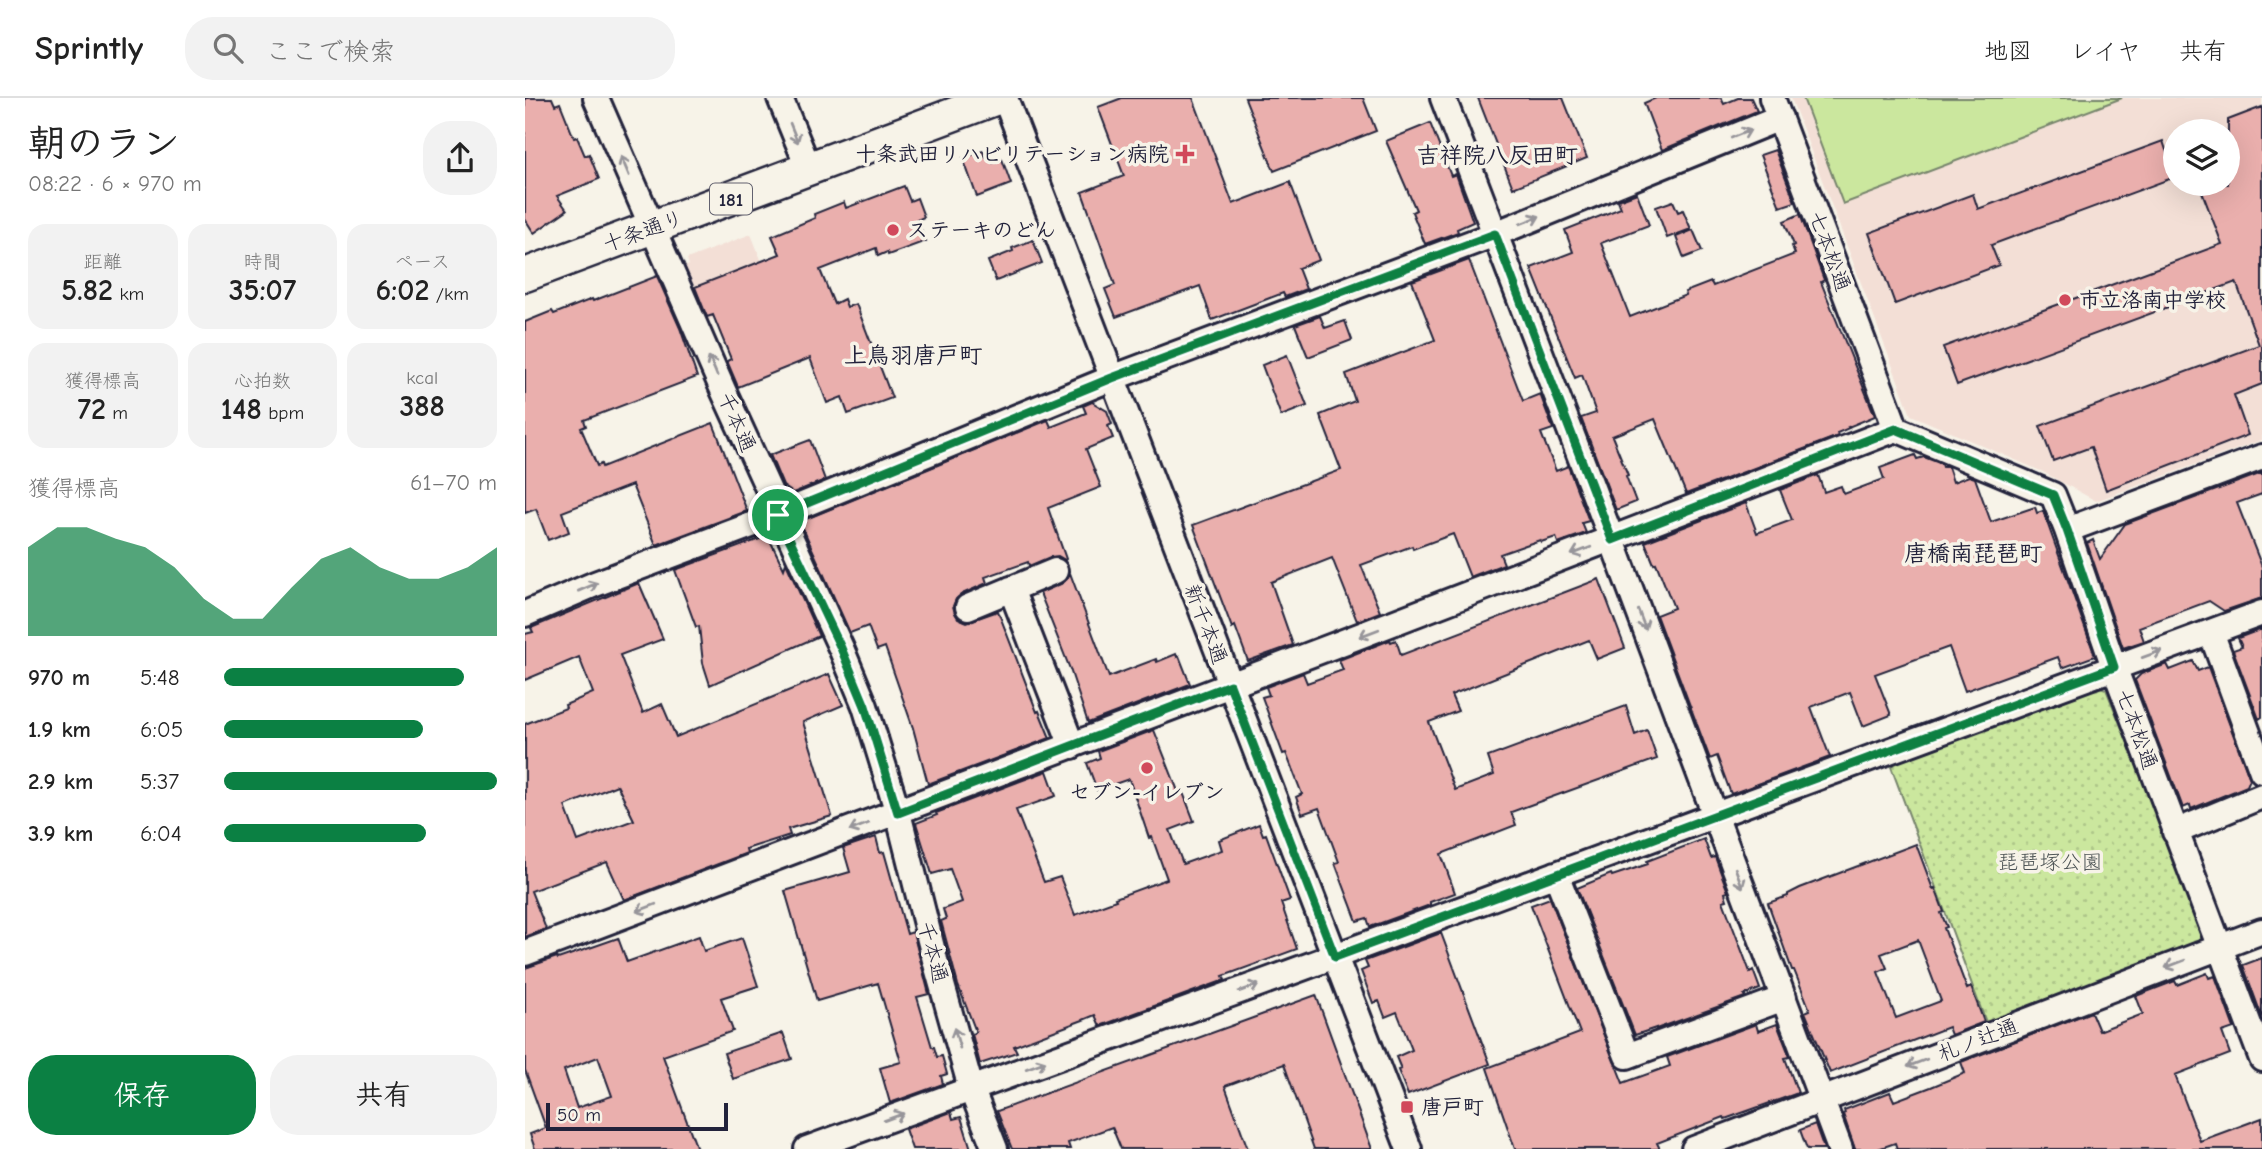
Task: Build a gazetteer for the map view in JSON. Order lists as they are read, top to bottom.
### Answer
{
  "streets": {
    "main road": ["181", "十条通り"],
    "street": [
      "七本松通",
      "千本通",
      "新千本通",
      "札ノ辻通"
    ]
  },
  "crossings": [
    ["十条通り", "千本通"],
    ["七本松通", "札ノ辻通"]
  ],
  "one_way": ["千本通", "札ノ辻通"],
  "districts": ["吉祥院八反田町", "上鳥羽唐戸町", "唐橋南琵琶町"],
  "parks": ["琵琶塚公園"],
  "places": {
    "health": ["十条武田リハビリテーション病院"],
    "other": ["ステーキのどん", "市立洛南中学校", "セブン-イレブン"],
    "transit": ["唐戸町"]
  },
  "scale_bar": "50 m",
  "page": {
    "header": "Sprintly",
    "search": "ここで検索",
    "nav": ["地図", "レイヤ", "共有"],
    "heading": ["朝のラン", "08:22 · 6 × 970 m"],
    "stats": [
      ["距離", "5.82 km"],
      ["時間", "35:07"],
      ["ペース", "6:02 /km"],
      ["獲得標高", "72 m"],
      ["心拍数", "148 bpm"],
      ["kcal", "388"]
    ],
    "chart": ["獲得標高", "61–70 m"],
    "list": [
      {
        "name": "970 m",
        "note": "5:48"
      },
      {
        "name": "1.9 km",
        "note": "6:05"
      },
      {
        "name": "2.9 km",
        "note": "5:37"
      },
      {
        "name": "3.9 km",
        "note": "6:04"
      }
    ],
    "buttons": ["保存", "共有"],
    "scale": "50 m"
  }
}
